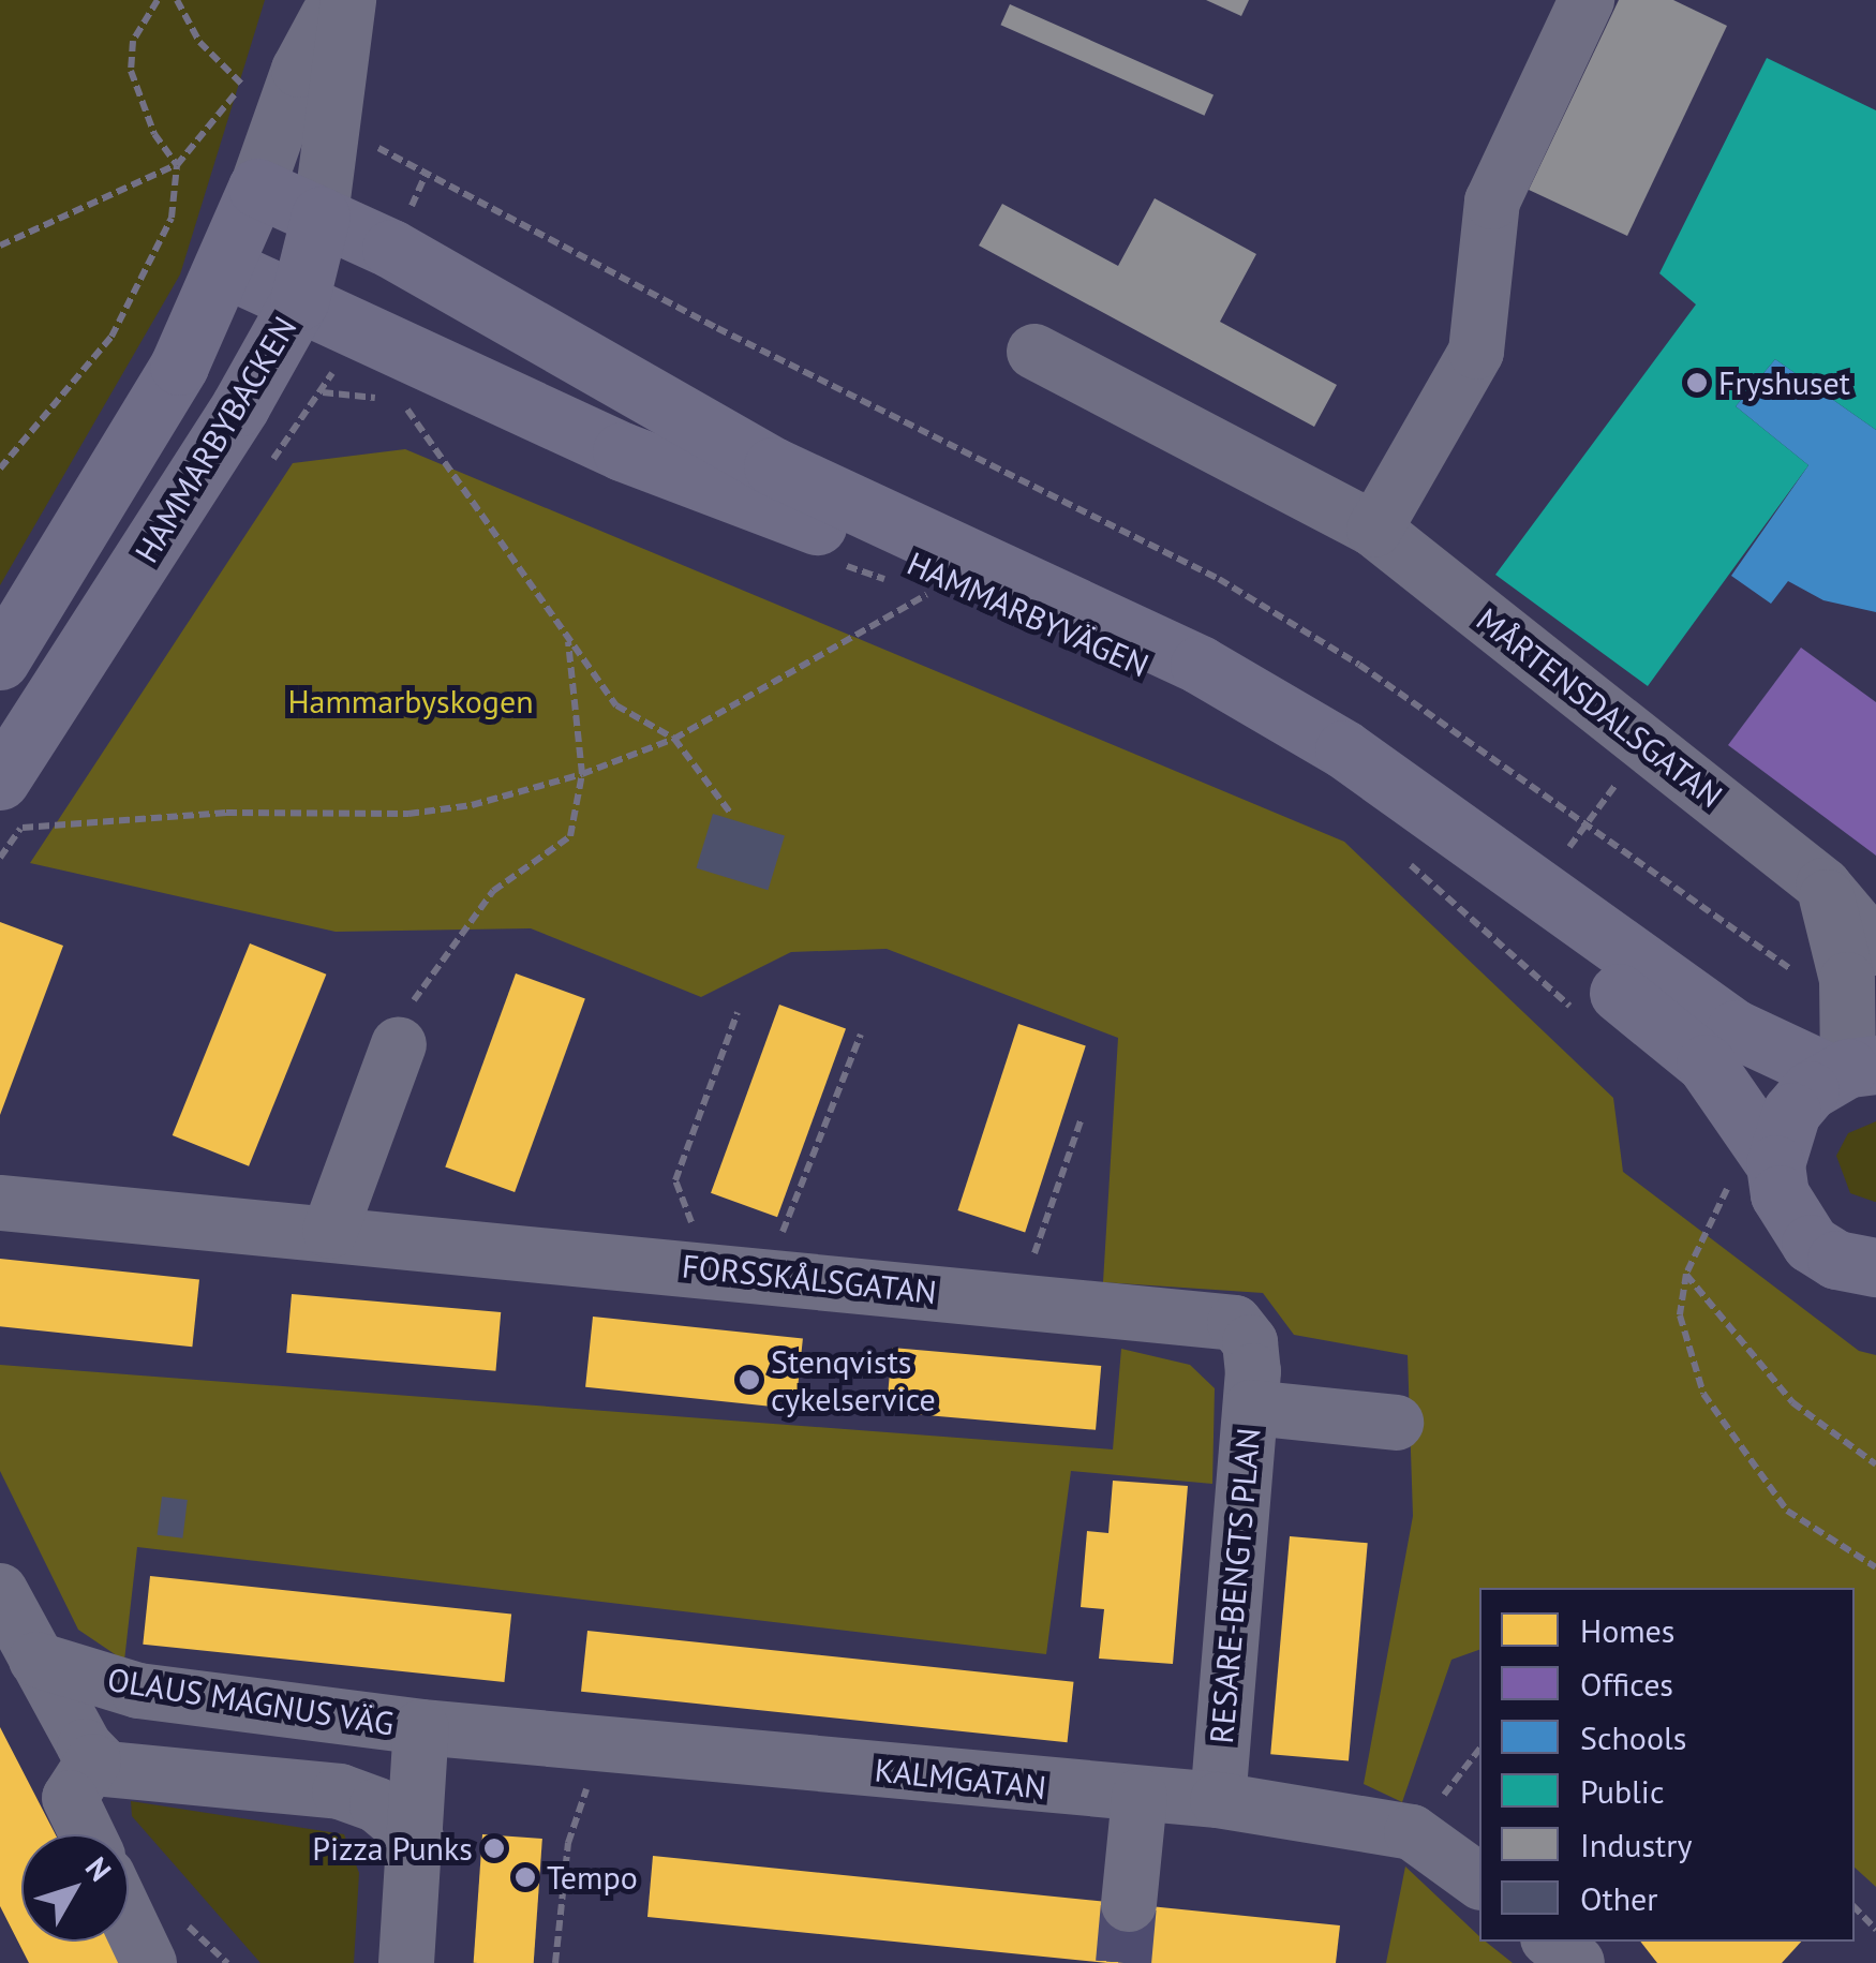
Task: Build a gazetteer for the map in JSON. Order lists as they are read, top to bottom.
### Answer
{
  "streets": {
    "main road": ["HAMMARBYBACKEN", "HAMMARBYVÄGEN"],
    "street": [
      "MÅRTENSDALSGATAN",
      "FORSSKÅLSGATAN",
      "RESARE-BENGTS PLAN",
      "OLAUS MAGNUS VÄG",
      "KALMGATAN"
    ]
  },
  "crossings": [
    ["HAMMARBYBACKEN", "HAMMARBYVÄGEN"],
    ["FORSSKÅLSGATAN", "RESARE-BENGTS PLAN"],
    ["RESARE-BENGTS PLAN", "KALMGATAN"],
    ["OLAUS MAGNUS VÄG", "KALMGATAN"]
  ],
  "parks": ["Hammarbyskogen"],
  "places": [
    "Fryshuset",
    "Stenqvists cykelservice",
    "Pizza Punks",
    "Tempo"
  ],
  "legend": [
    "Homes",
    "Offices",
    "Schools",
    "Public",
    "Industry",
    "Other"
  ],
  "north": "top right"
}
